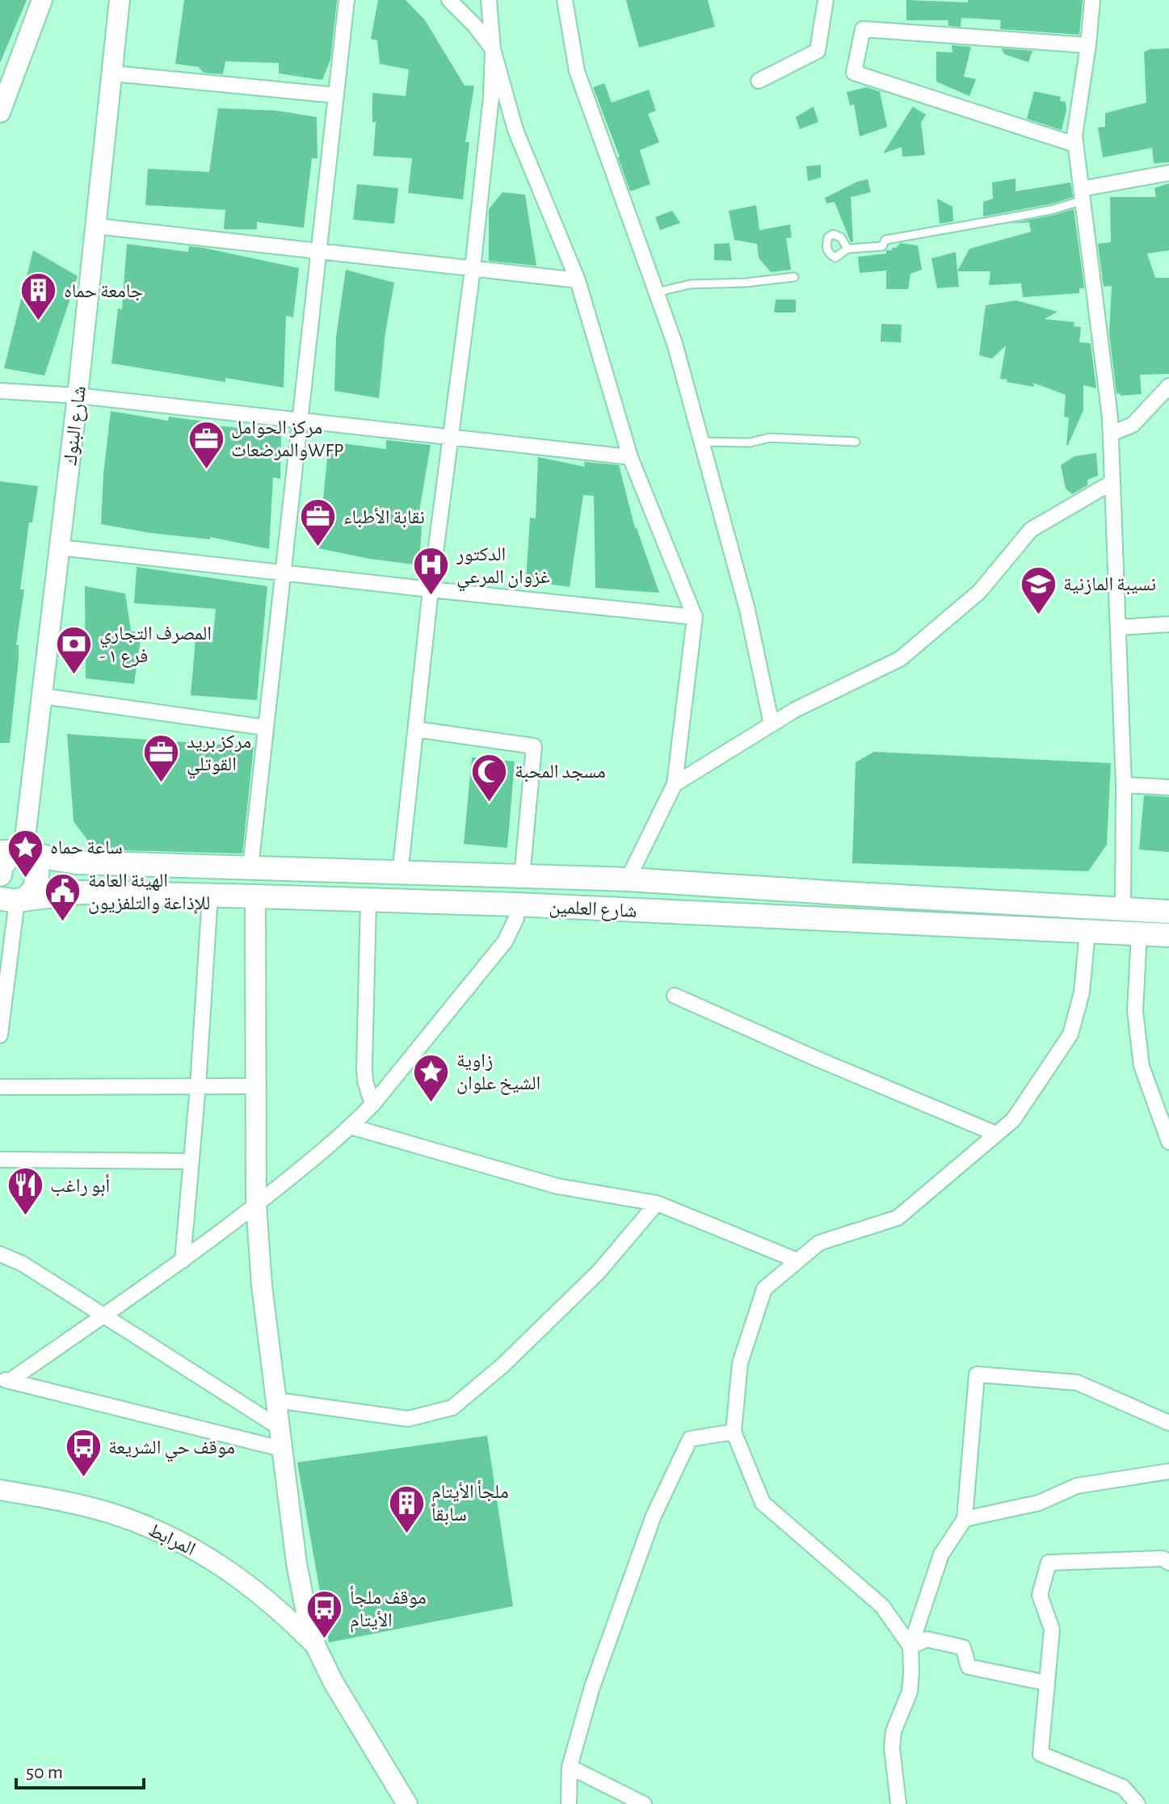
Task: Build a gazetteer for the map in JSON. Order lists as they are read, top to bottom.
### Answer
{
  "streets": {
    "main road": ["شارع البنوك", "شارع العلمين", "المرابط"]
  },
  "crossings": [
    ["شارع البنوك", "شارع العلمين"]
  ],
  "places": {
    "building": ["جامعة حماه", "ملجأ الأيتام سابقاً"],
    "office": ["مركز الحوامل والمرضعاتWFP", "نقابة الأطباء", "مركز بريد القوتلي"],
    "hospital": ["الدكتور غزوان المرعي"],
    "school or university": ["نسيبة المازنية"],
    "bank": ["المصرف التجاري - فرع ١"],
    "mosque": ["مسجد المحبة"],
    "place": ["ساعة حماه", "زاوية الشيخ علوان"],
    "public building": ["الهيئة العامة للإذاعة والتلفزيون"],
    "restaurant": ["أبو راغب"],
    "bus stop": ["موقف حي الشريعة", "موقف ملجأ الأيتام"]
  },
  "scale_bar": "50 m"
}
